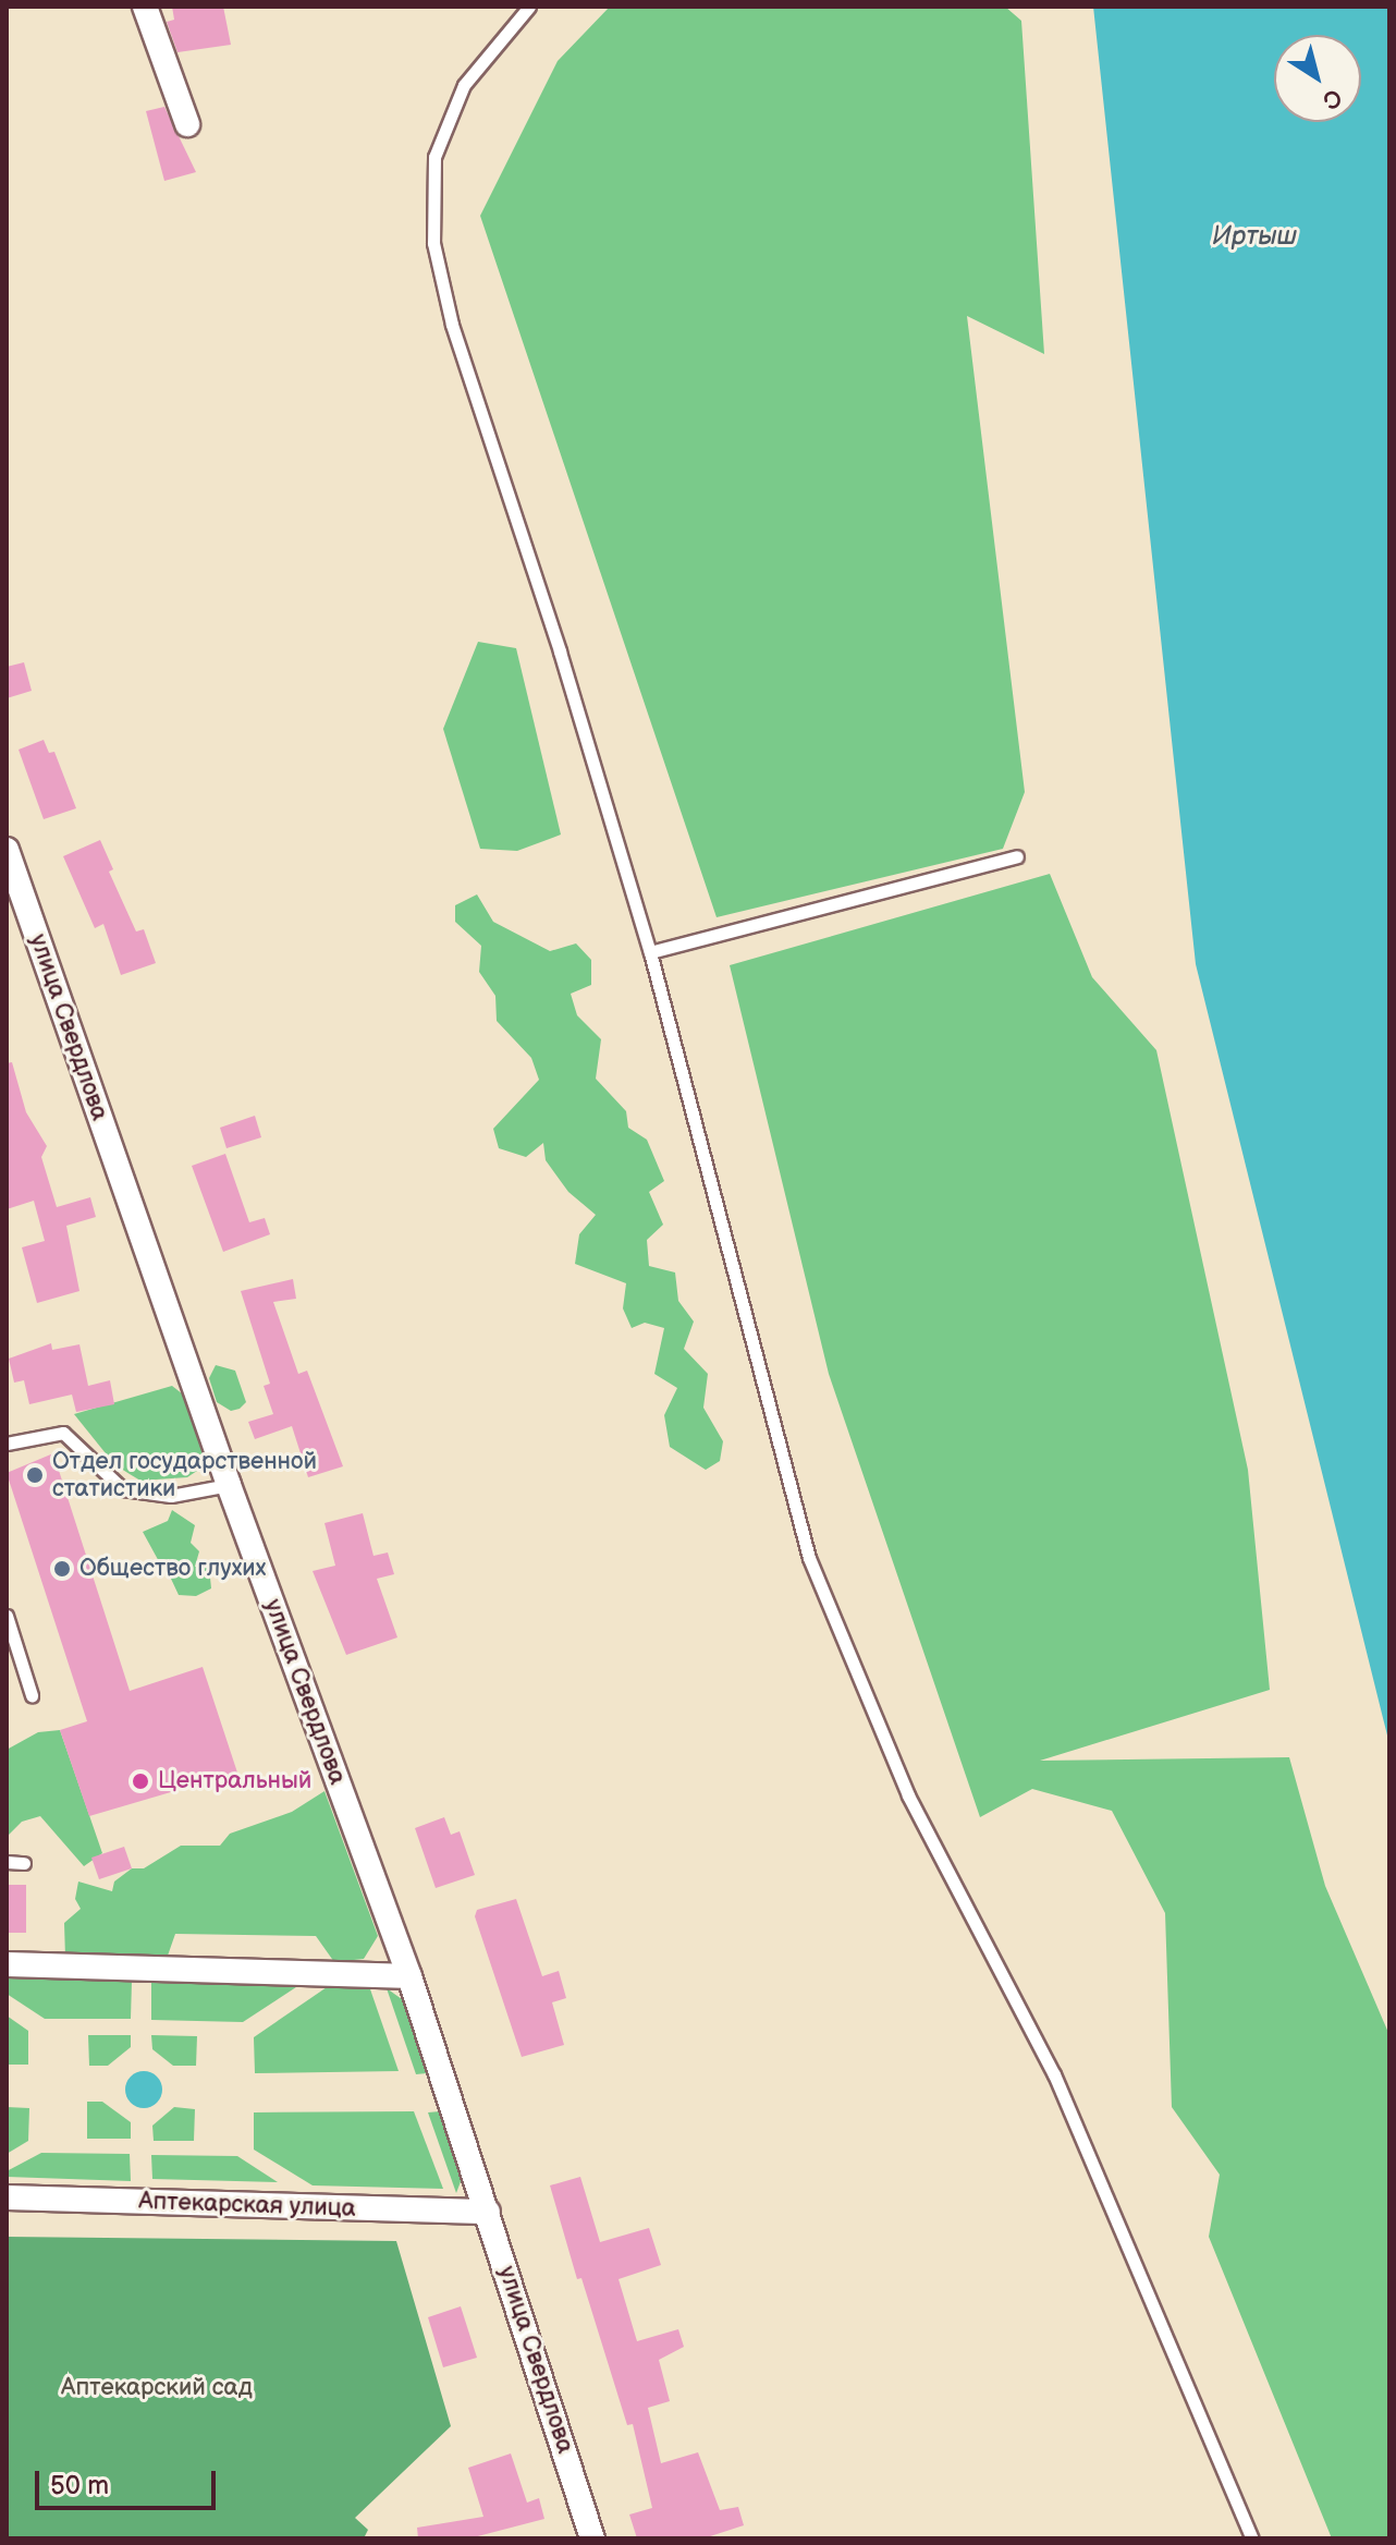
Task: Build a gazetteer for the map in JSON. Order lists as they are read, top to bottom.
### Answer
{
  "streets": {
    "street": ["улица Свердлова", "Аптекарская улица"]
  },
  "crossings": [
    ["улица Свердлова", "Аптекарская улица"]
  ],
  "water": ["Иртыш"],
  "parks": ["Аптекарский сад"],
  "places": ["Отдел государственной статистики", "Общество глухих", "Центральный"],
  "scale_bar": "50 m",
  "north": "bottom right"
}
